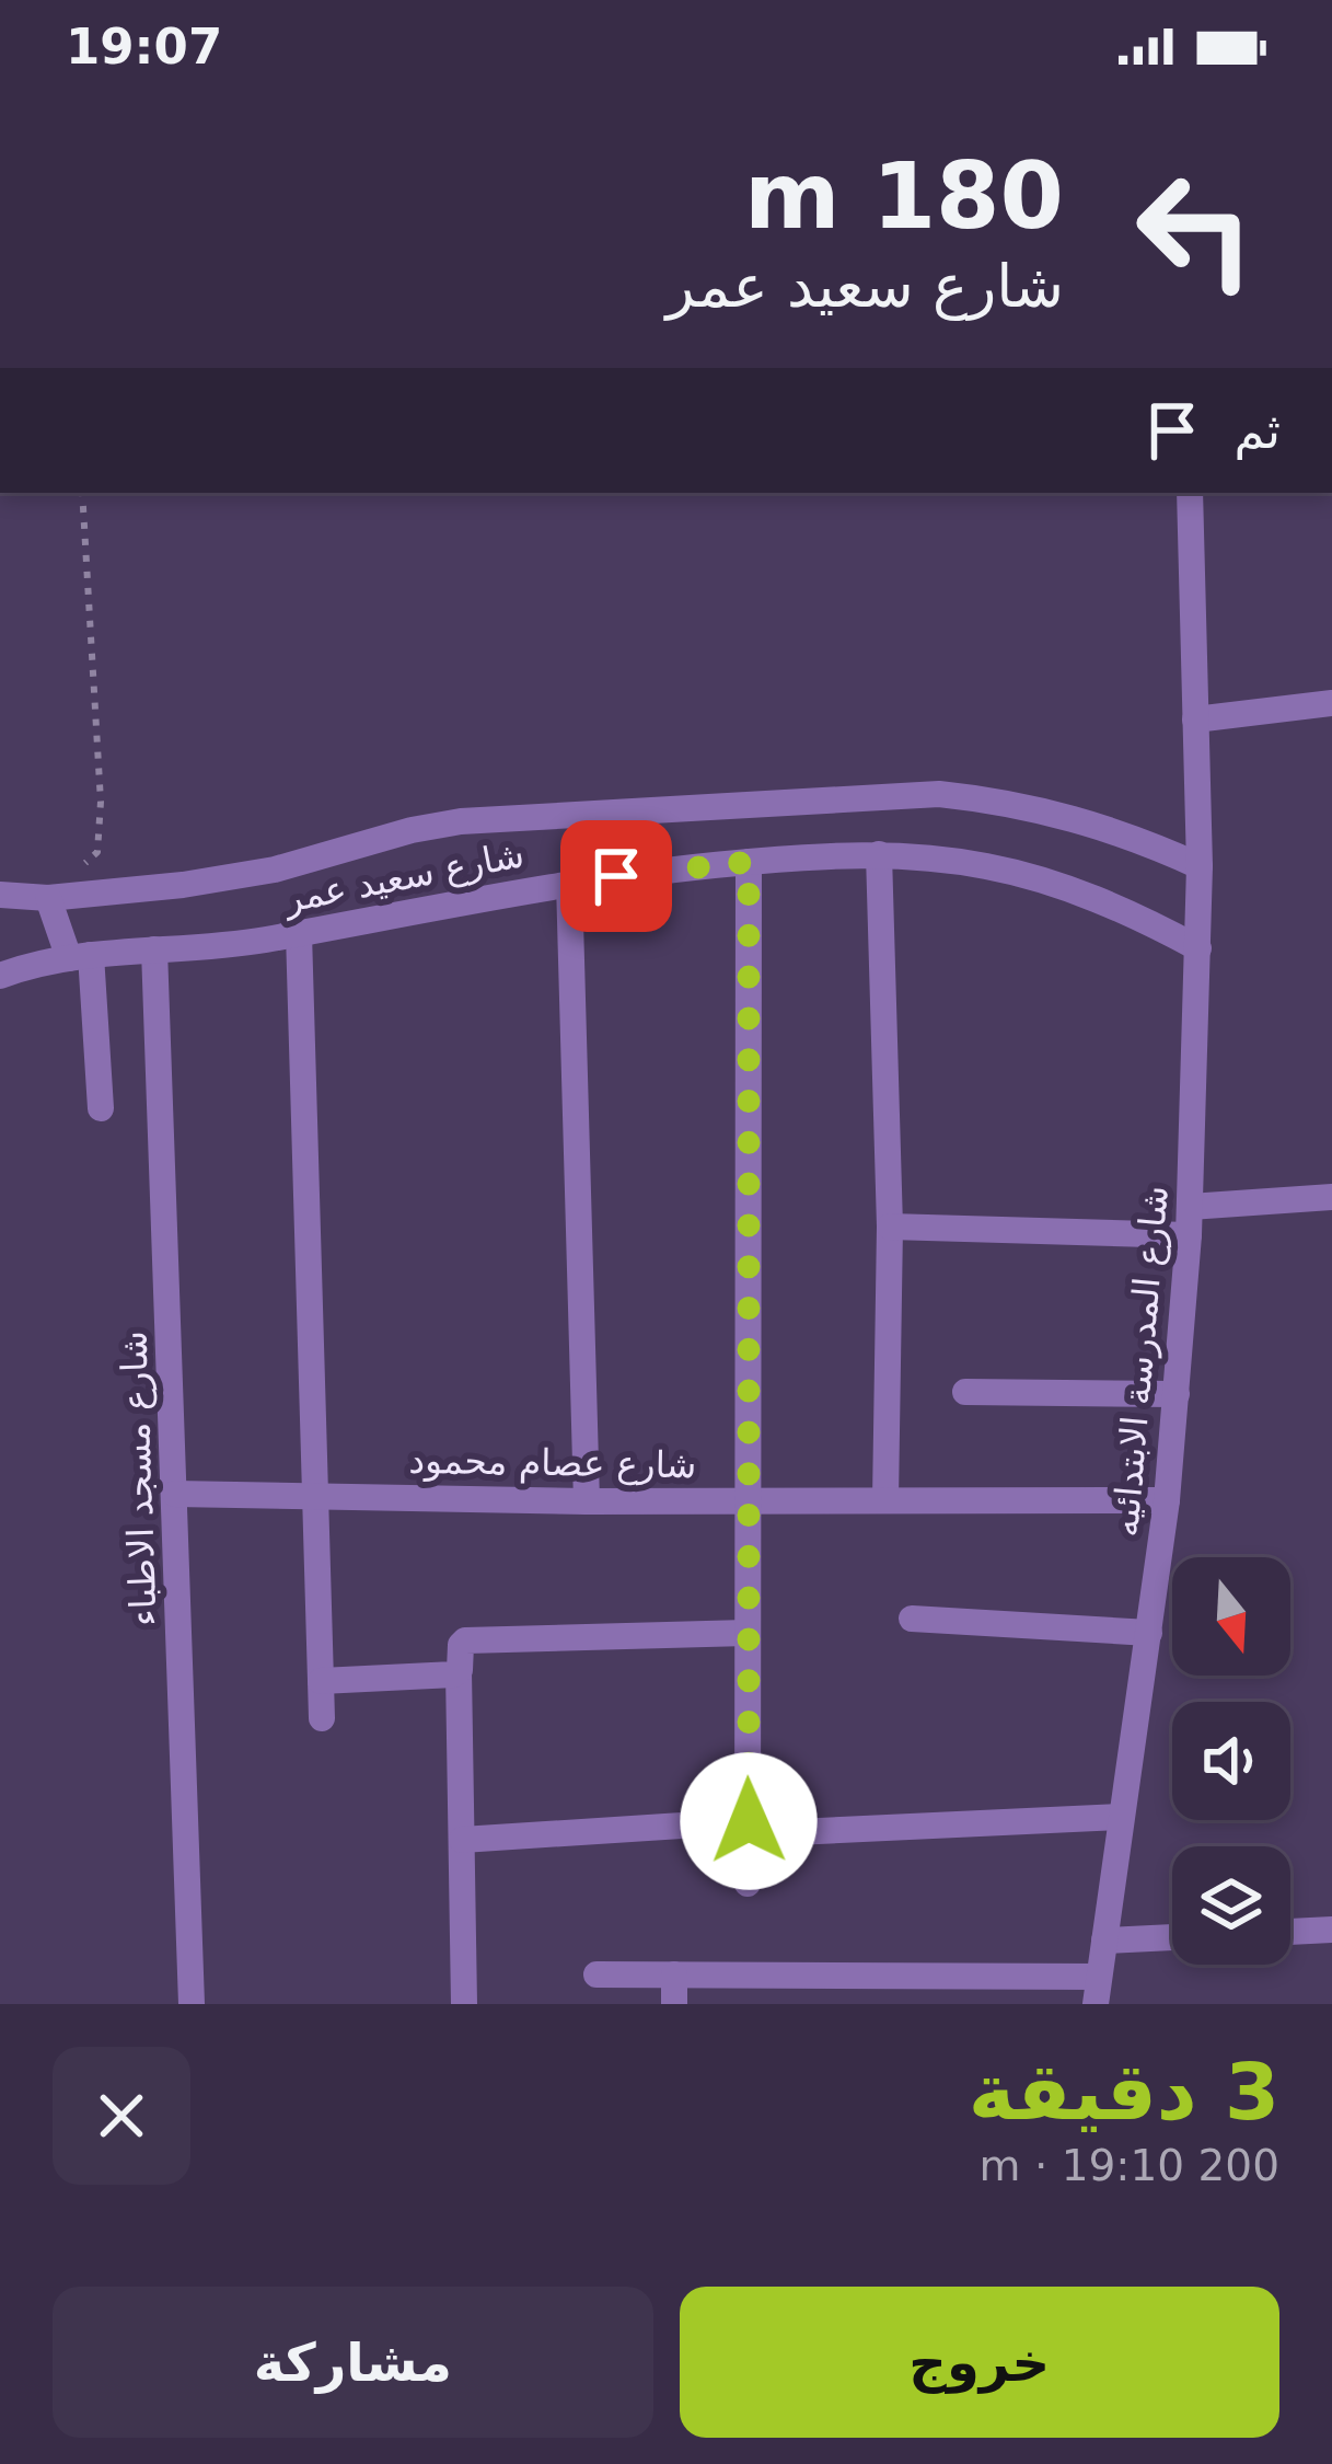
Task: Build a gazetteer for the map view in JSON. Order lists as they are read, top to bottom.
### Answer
{
  "streets": {
    "street": [
      "شارع سعيد عمر",
      "شارع المدرسة الابتدائيه",
      "شارع عصام محمود",
      "شارع مسجد الاطباء"
    ]
  },
  "crossings": [
    ["شارع سعيد عمر", "شارع المدرسة الابتدائيه"],
    ["شارع سعيد عمر", "شارع مسجد الاطباء"],
    ["شارع المدرسة الابتدائيه", "شارع عصام محمود"],
    ["شارع عصام محمود", "شارع مسجد الاطباء"]
  ],
  "north": "bottom",
  "page": {
    "status": "19:07",
    "turn": ["180 m", "شارع سعيد عمر"],
    "then": "ثم",
    "heading": ["3 دقيقة", "200 m · 19:10"],
    "buttons": ["خروج", "مشاركة"]
  }
}
